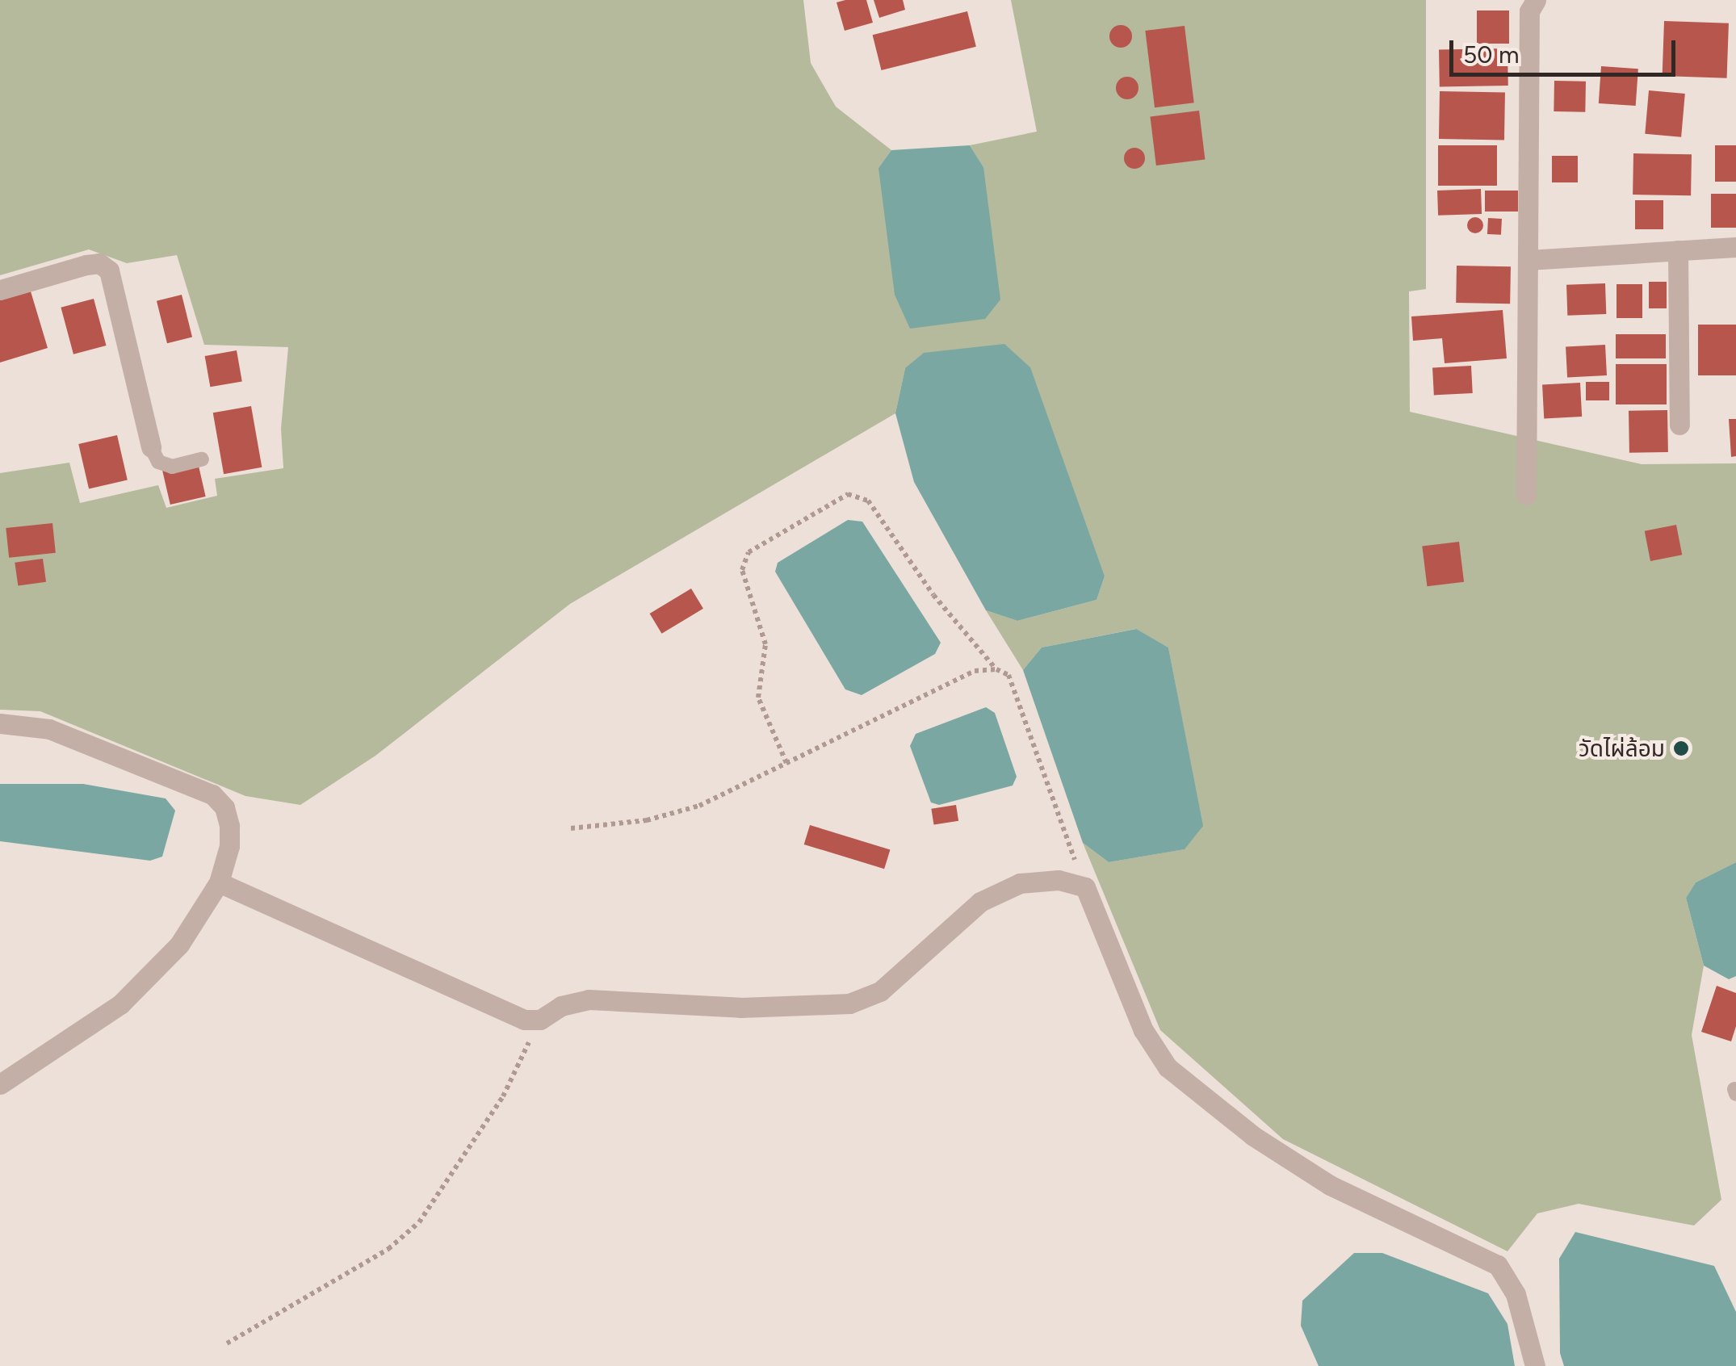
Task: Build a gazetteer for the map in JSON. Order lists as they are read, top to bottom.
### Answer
{
  "places": ["วัดไผ่ล้อม"],
  "scale_bar": "50 m"
}
